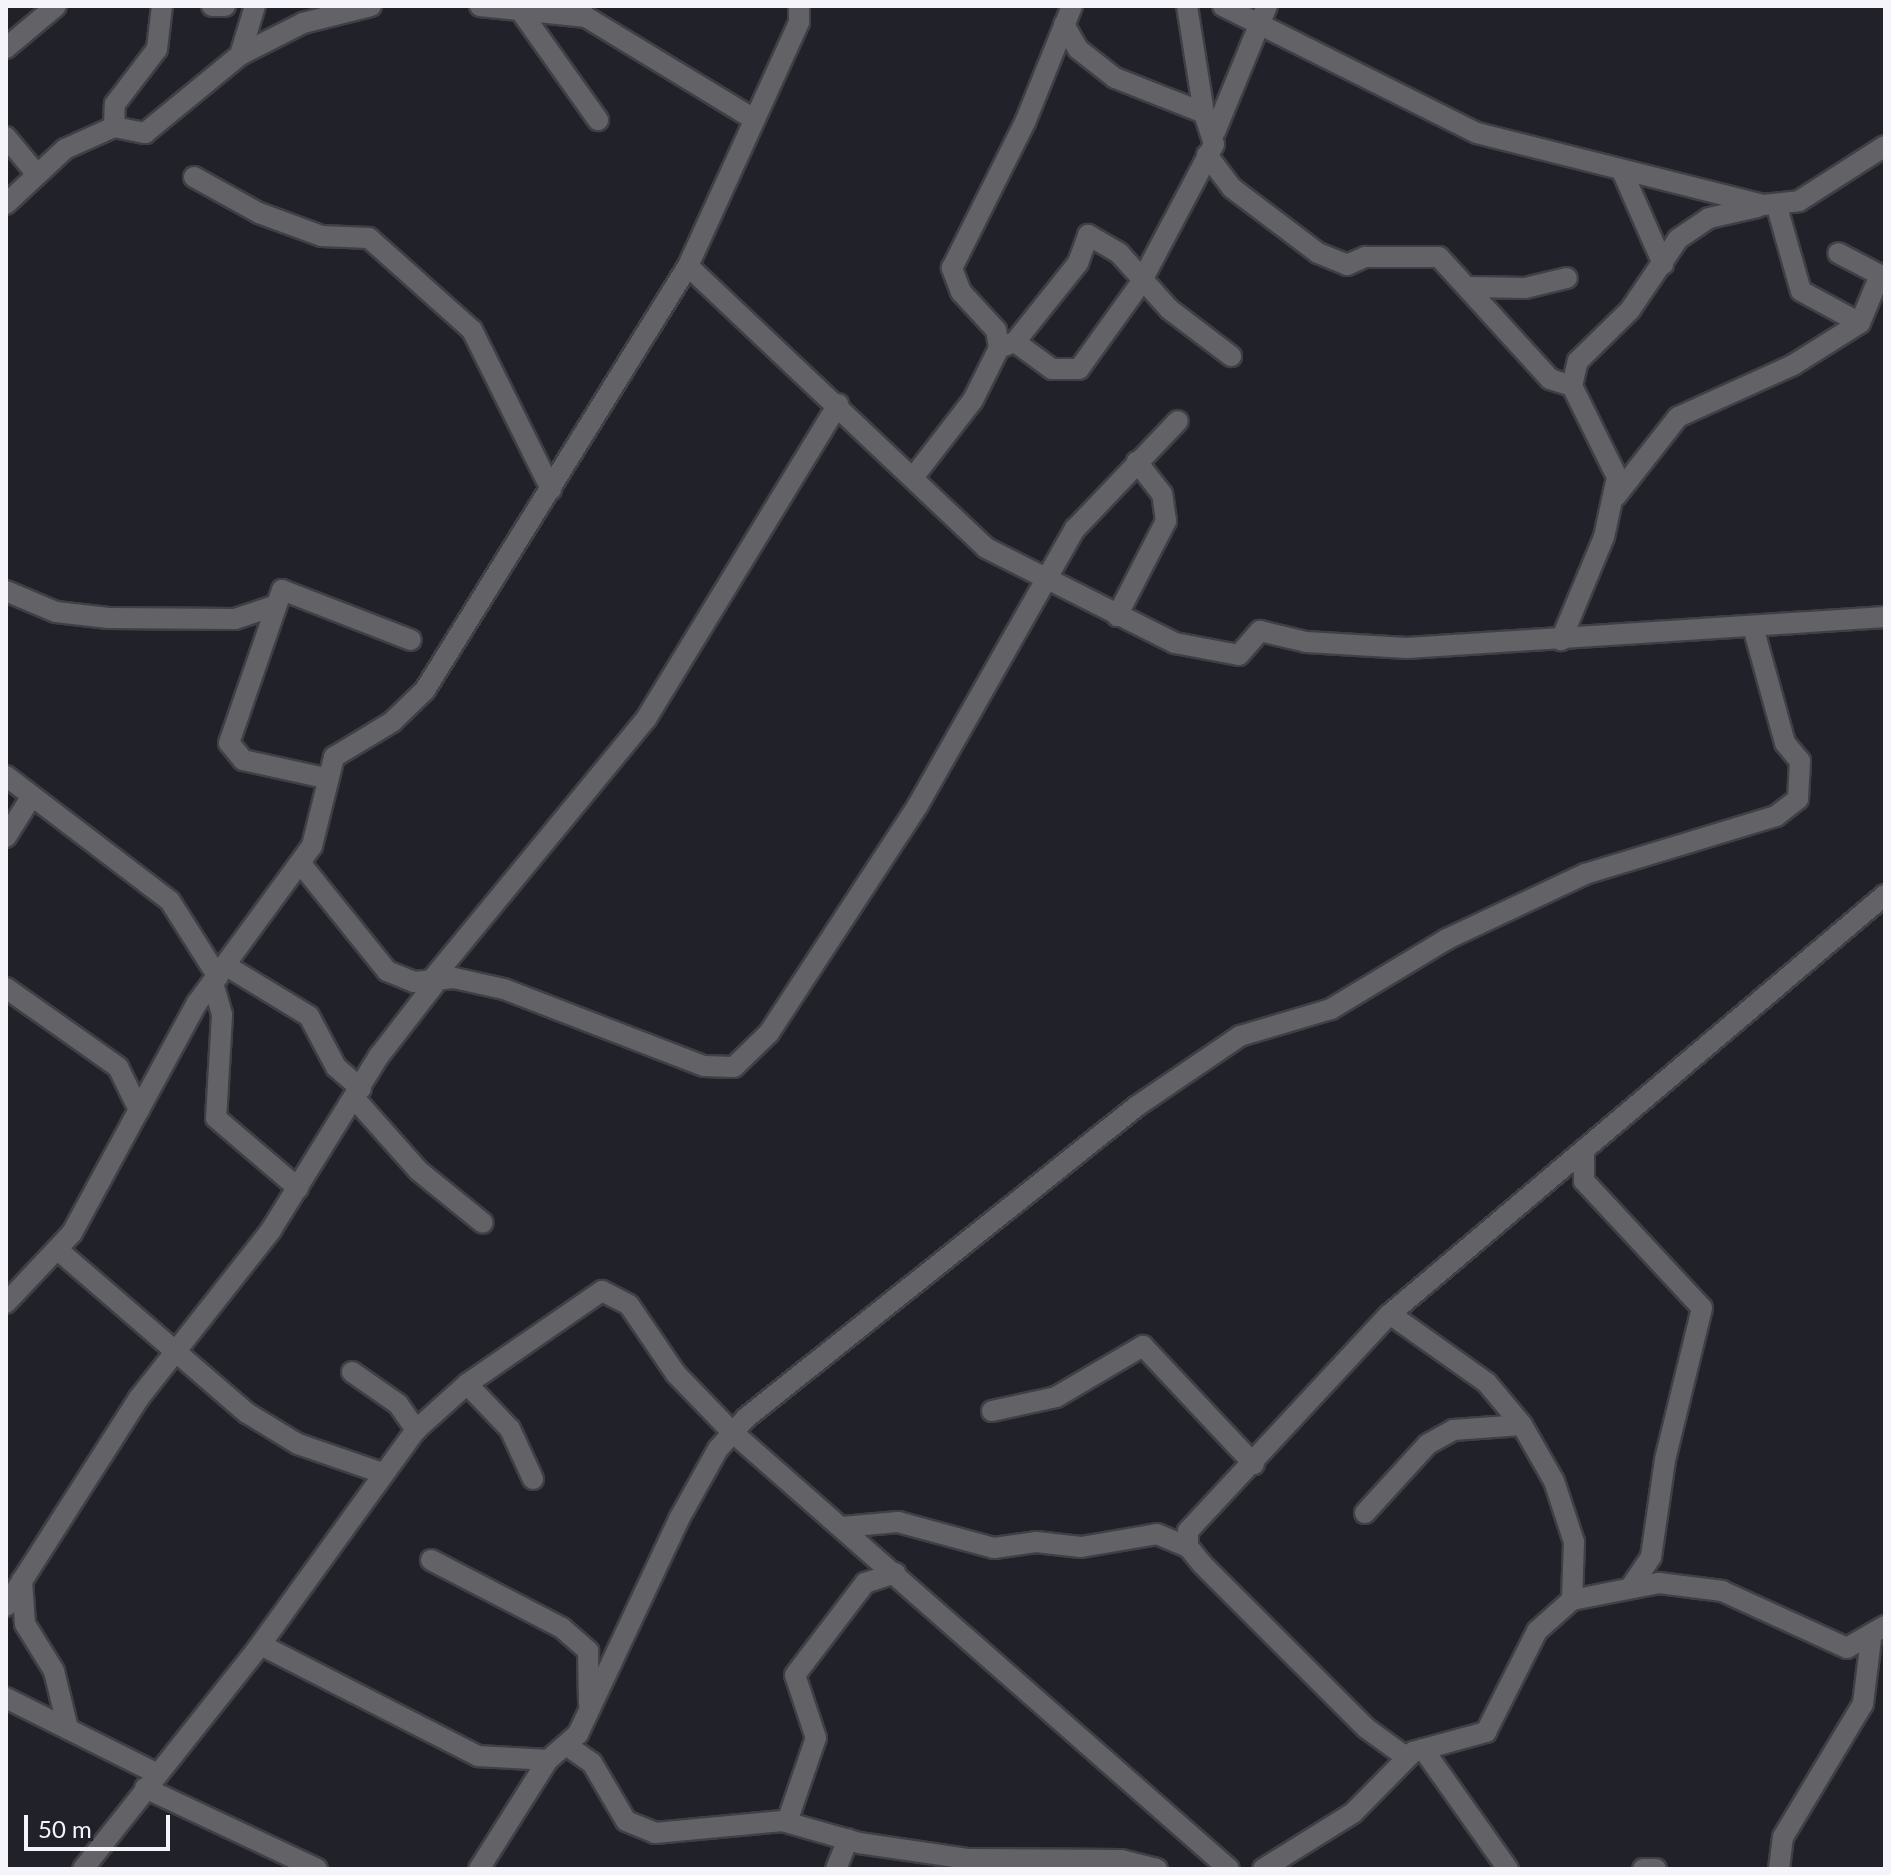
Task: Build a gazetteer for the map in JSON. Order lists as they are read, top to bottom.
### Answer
{
  "scale_bar": "50 m"
}
